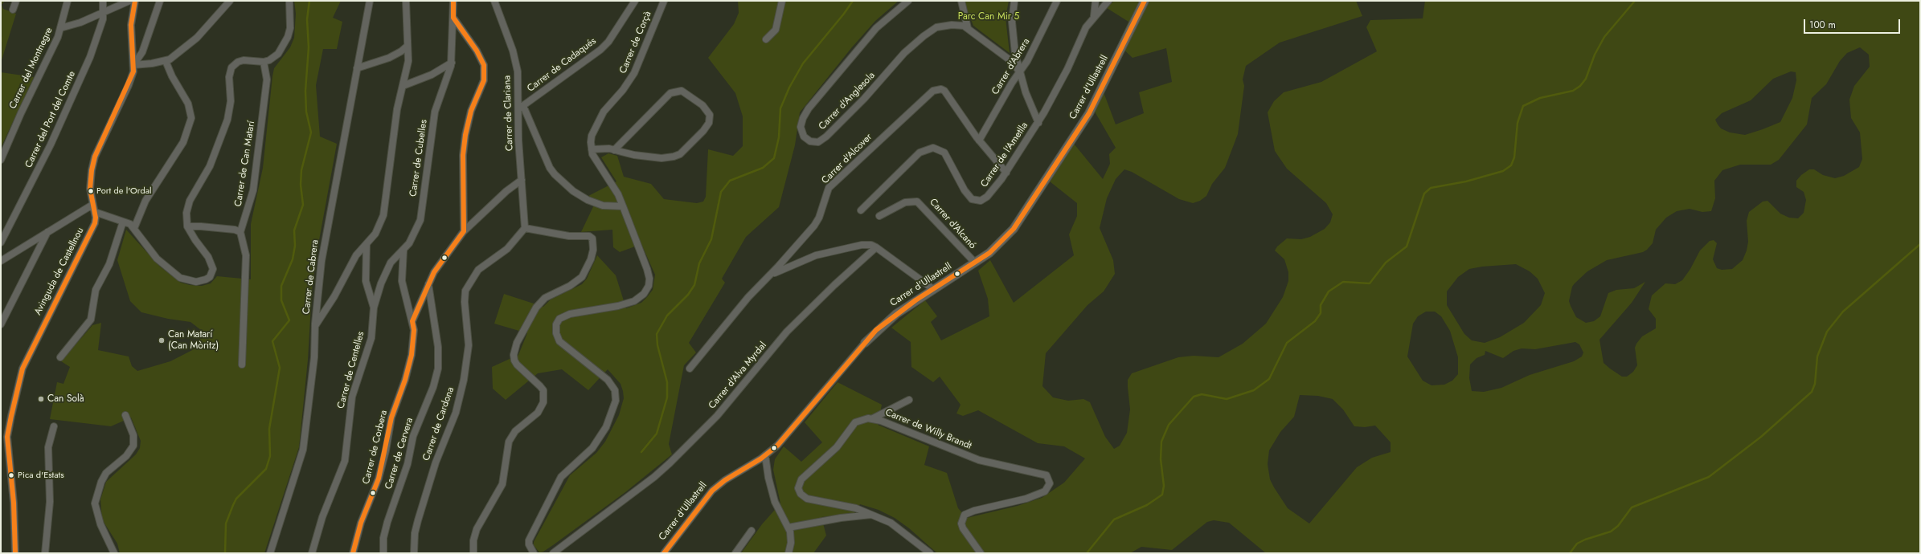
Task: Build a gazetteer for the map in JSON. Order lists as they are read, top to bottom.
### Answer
{
  "streets": {
    "street": [
      "Carrer de Corçà",
      "Carrer de Cadaqués",
      "Carrer d'Abrera",
      "Carrer del Montnegre",
      "Carrer d'Ullastrell",
      "Carrer d'Anglesola",
      "Carrer de Clariana",
      "Carrer del Port del Comte",
      "Carrer de l'Ametlla",
      "Carrer de Cubelles",
      "Carrer d'Alcover",
      "Carrer de Can Matarí",
      "Carrer d'Alcanó",
      "Avinguda de Castellnou",
      "Carrer de Cabrera",
      "Carrer de Centelles",
      "Carrer d'Alva Myrdal",
      "Carrer de Cardona",
      "Carrer de Willy Brandt",
      "Carrer de Corbera",
      "Carrer de Cervera"
    ]
  },
  "crossings": [
    ["Carrer de Cadaqués", "Carrer de Clariana"],
    ["Carrer d'Abrera", "Carrer d'Anglesola"],
    ["Carrer d'Abrera", "Carrer d'Alcover"],
    ["Carrer d'Ullastrell", "Carrer d'Alcanó"],
    ["Carrer de Clariana", "Carrer de Cardona"],
    ["Carrer de l'Ametlla", "Carrer d'Alcover"],
    ["Carrer de Cubelles", "Carrer de Centelles"],
    ["Carrer de Cubelles", "Carrer de Corbera"]
  ],
  "parks": ["Parc Can Mir 5"],
  "places": [
    "Port de l'Ordal",
    "Can Matarí (Can Mòritz)",
    "Can Solà",
    "Pica d'Estats"
  ],
  "scale_bar": "100 m"
}
